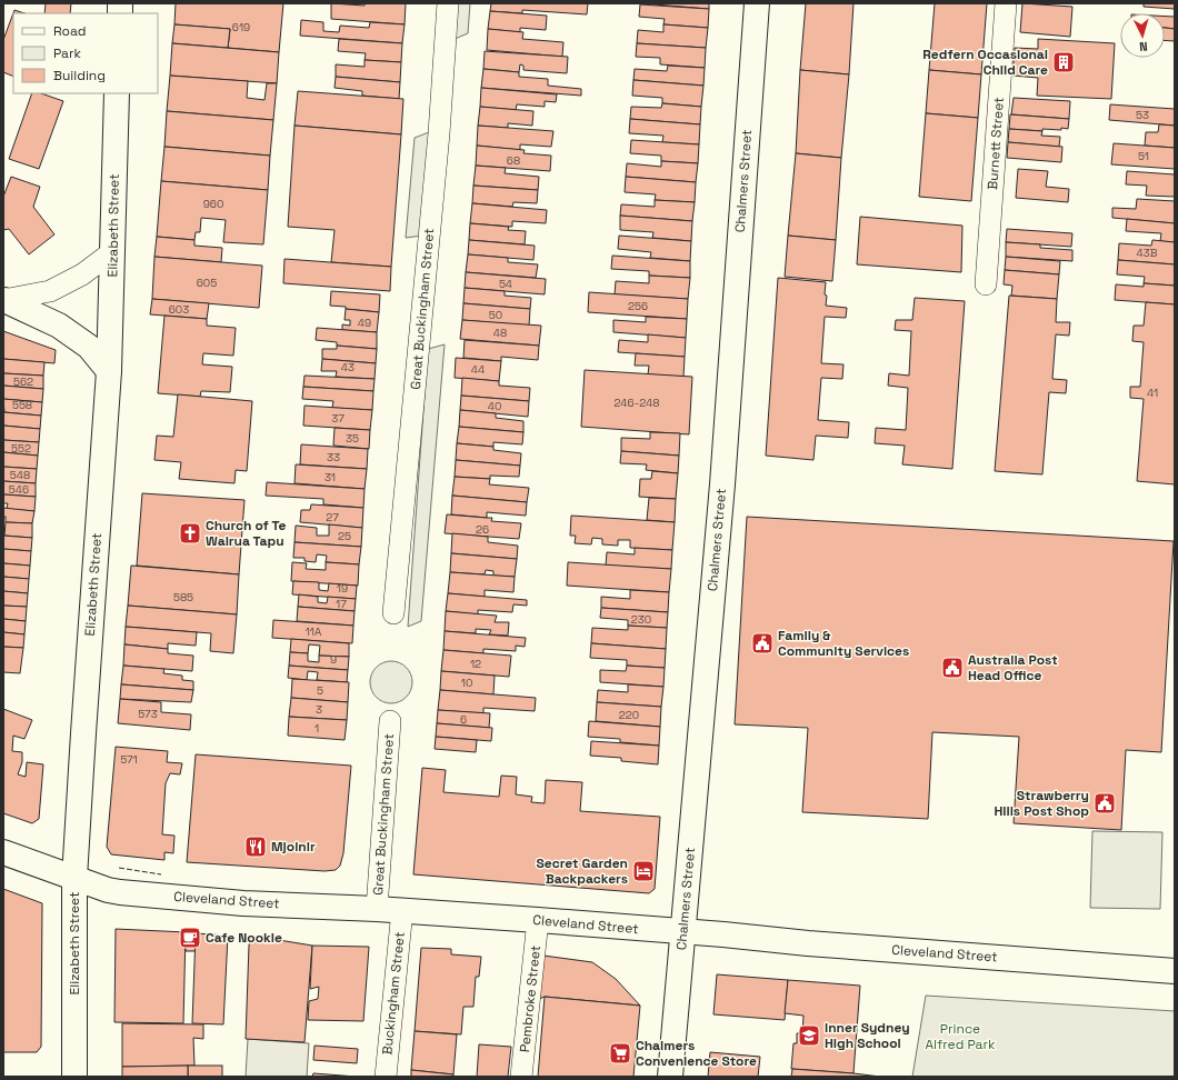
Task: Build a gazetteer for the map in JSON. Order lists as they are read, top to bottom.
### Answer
{
  "streets": {
    "main road": ["Chalmers Street", "Elizabeth Street", "Cleveland Street"],
    "street": [
      "Burnett Street",
      "Great Buckingham Street",
      "Buckingham Street",
      "Pembroke Street"
    ]
  },
  "crossings": [
    ["Chalmers Street", "Cleveland Street"],
    ["Elizabeth Street", "Cleveland Street"],
    ["Great Buckingham Street", "Cleveland Street"],
    ["Cleveland Street", "Buckingham Street"],
    ["Cleveland Street", "Pembroke Street"]
  ],
  "parks": ["Prince Alfred Park"],
  "places": {
    "building": ["Redfern Occasional Child Care"],
    "church": ["Church of Te Wairua Tapu"],
    "public building": ["Family & Community Services", "Australia Post Head Office", "Strawberry Hills Post Shop"],
    "restaurant": ["Mjolnir"],
    "hotel": ["Secret Garden Backpackers"],
    "cafe": ["Cafe Nookie"],
    "school or university": ["Inner Sydney High School"],
    "supermarket": ["Chalmers Convenience Store"]
  },
  "house_numbers": [
    "619",
    "53",
    "51",
    "68",
    "960",
    "43B",
    "605",
    "54",
    "256",
    "603",
    "50",
    "49",
    "48",
    "43",
    "44",
    "562",
    "41",
    "246-248",
    "558",
    "40",
    "37",
    "35",
    "552",
    "33",
    "548",
    "31",
    "546",
    "27",
    "26",
    "25",
    "19",
    "585",
    "17",
    "230",
    "11A",
    "9",
    "12",
    "10",
    "5",
    "3",
    "573",
    "220",
    "6",
    "1",
    "571"
  ],
  "legend": ["Road", "Park", "Building"],
  "north": "bottom"
}
